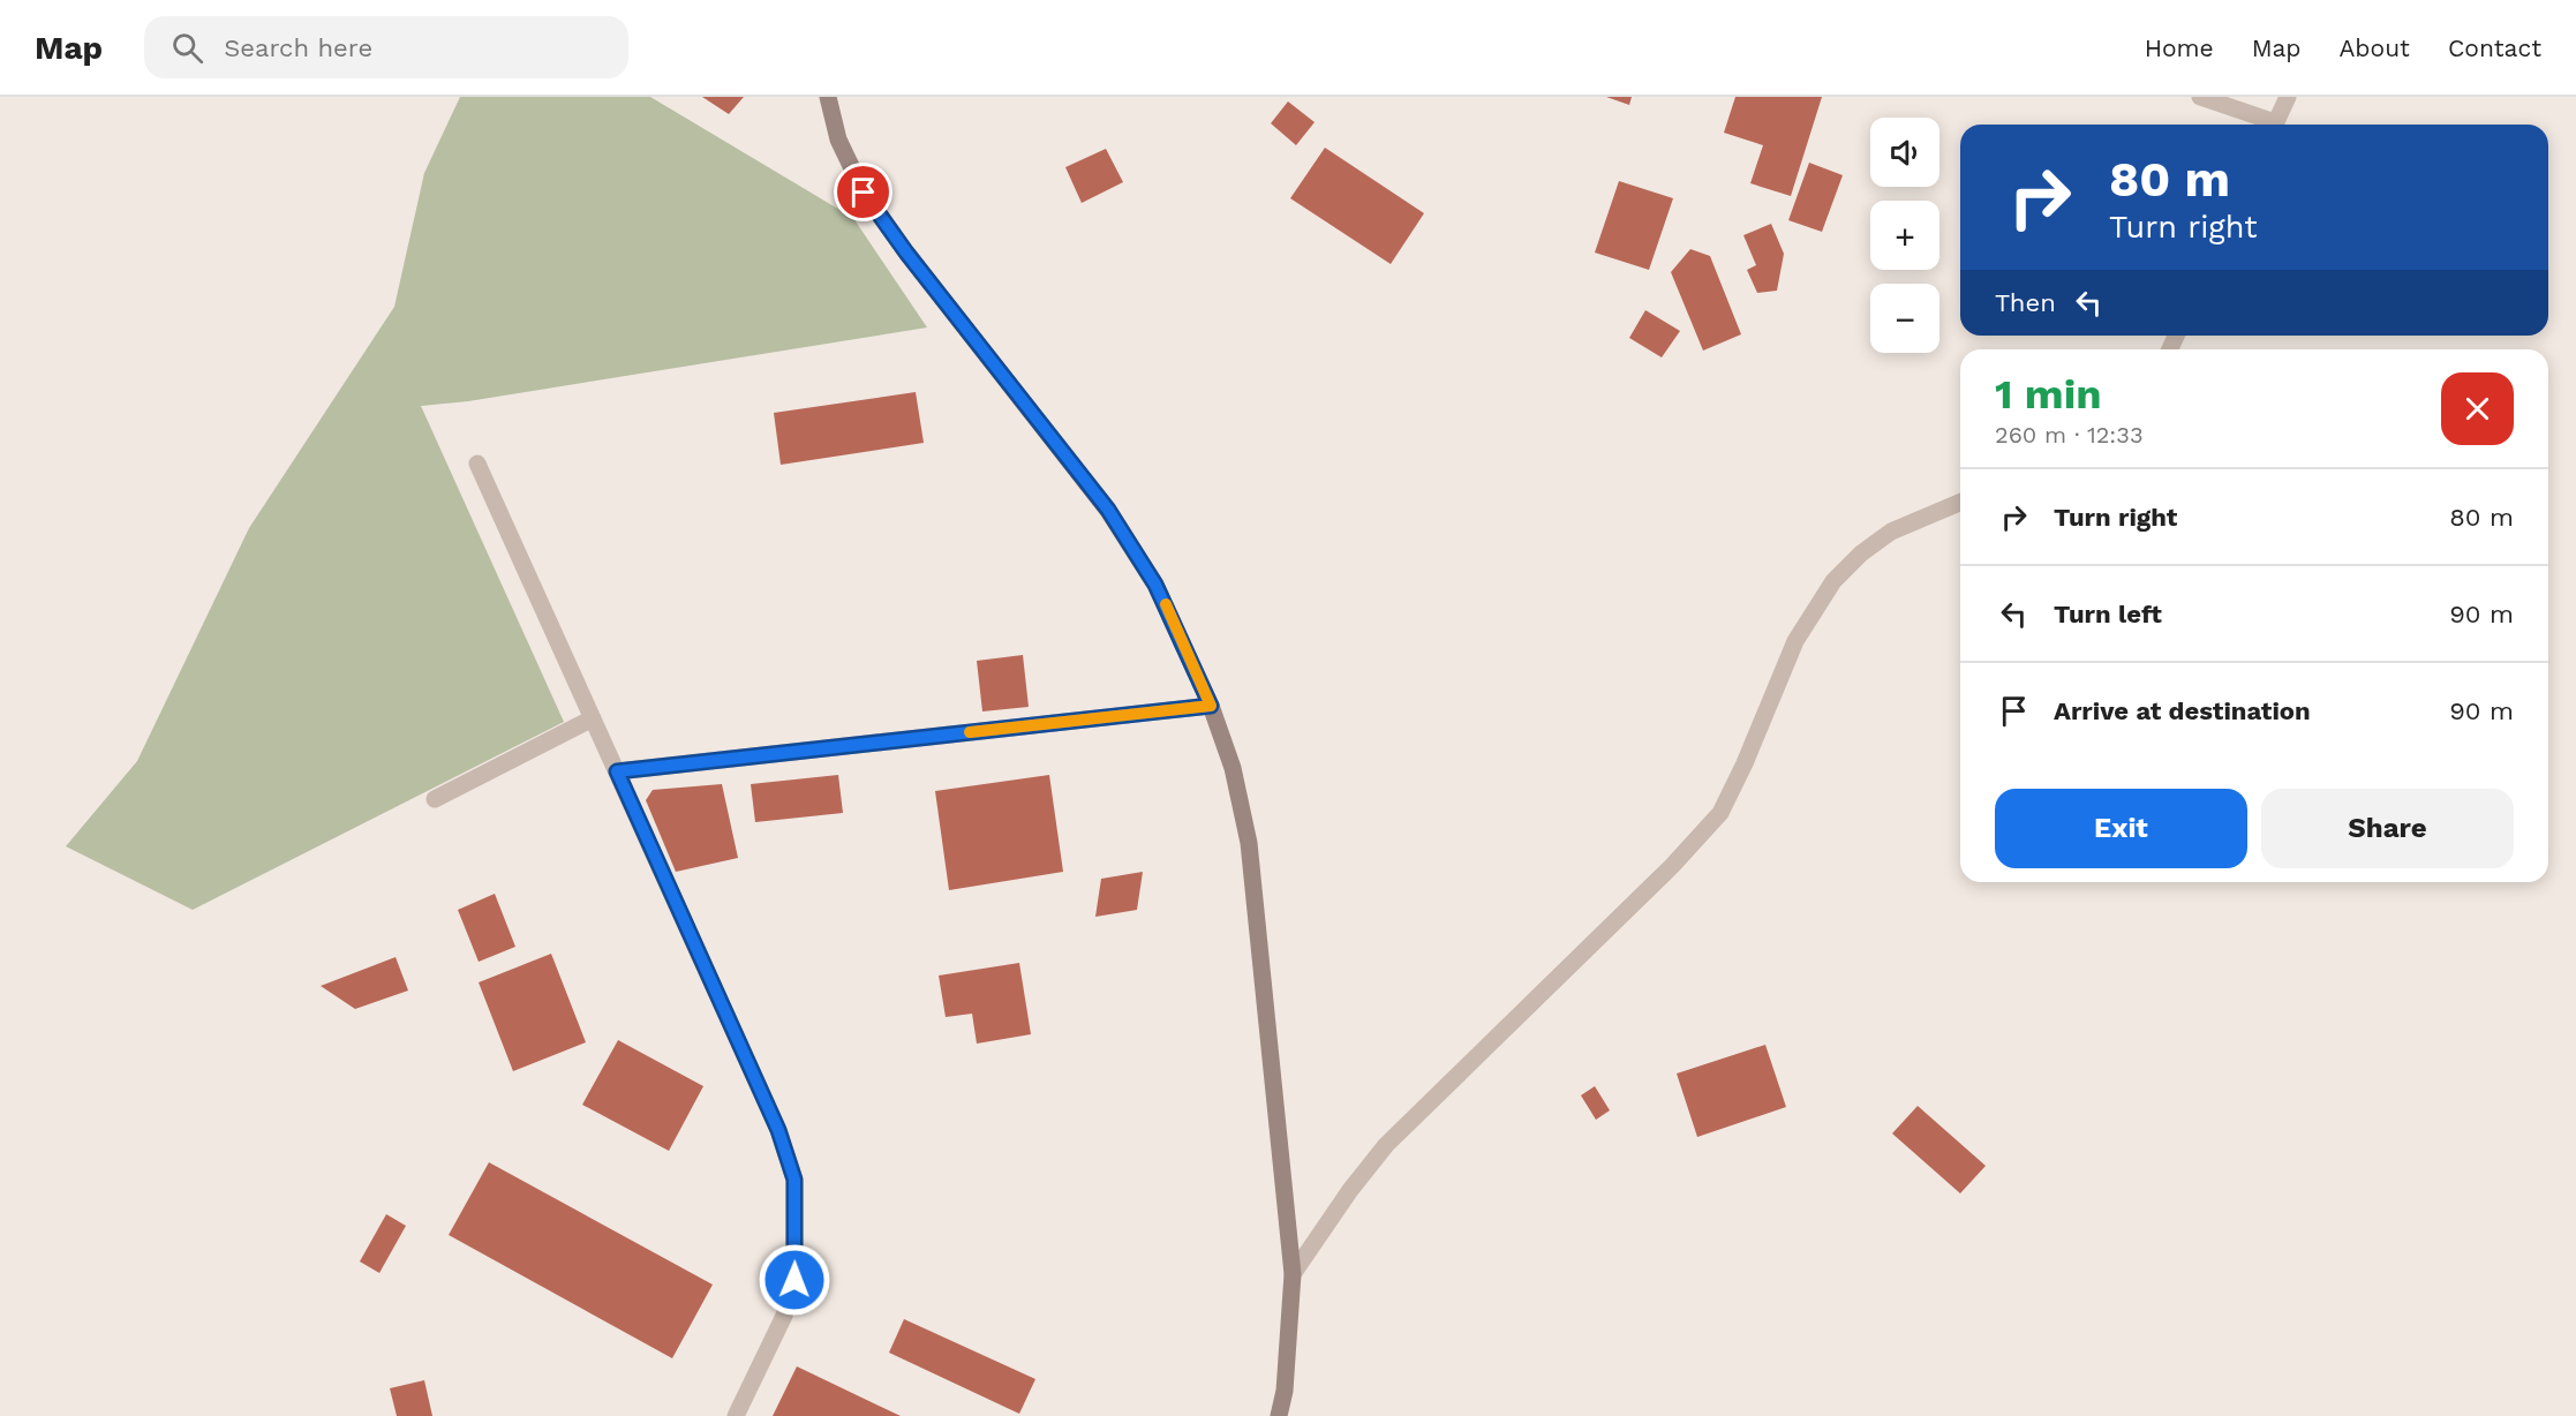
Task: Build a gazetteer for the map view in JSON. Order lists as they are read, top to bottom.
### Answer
{
  "page": {
    "header": "Map",
    "search": "Search here",
    "nav": [
      "Home",
      "Map",
      "About",
      "Contact"
    ],
    "map_buttons": ["+", "−"],
    "turn": ["80 m", "Turn right"],
    "then": "Then",
    "heading": ["1 min", "260 m · 12:33"],
    "list": [
      {
        "name": "Turn right",
        "value": "80 m"
      },
      {
        "name": "Turn left",
        "value": "90 m"
      },
      {
        "name": "Arrive at destination",
        "value": "90 m"
      }
    ],
    "buttons": ["Exit", "Share"]
  }
}
